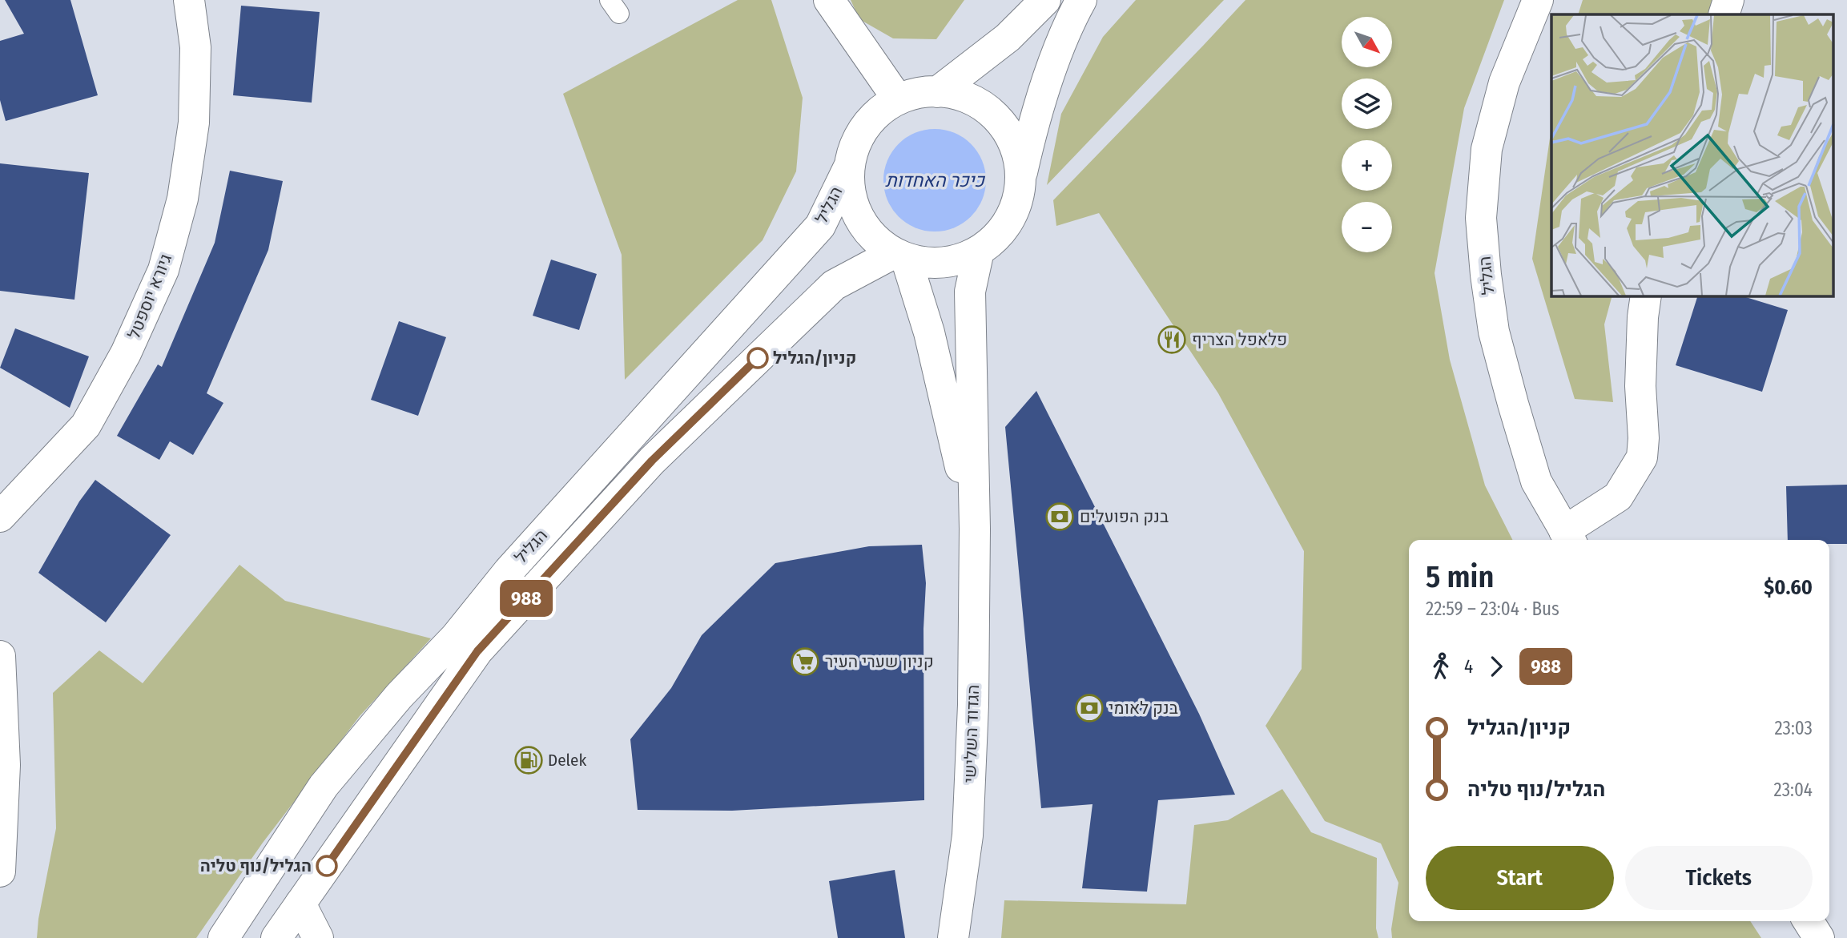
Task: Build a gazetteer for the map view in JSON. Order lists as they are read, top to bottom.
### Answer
{
  "streets": {
    "main road": ["הגליל", "גיורא יוספטל", "הגדוד השלישי"]
  },
  "crossings": [
    ["הגליל", "הגדוד השלישי"]
  ],
  "water": ["כיכר האחדות"],
  "places": {
    "restaurant": ["פלאפל הצריף"],
    "other": ["קניון/הגליל", "הגליל/נוף טליה"],
    "bank": ["בנק הפועלים", "בנק לאומי"],
    "supermarket": ["קניון שערי העיר"],
    "fuel station": ["Delek"]
  },
  "lines": ["bus line 988"],
  "north": "bottom right",
  "page": {
    "on_map": "988",
    "map_buttons": ["+", "−"],
    "heading": ["5 min", "22:59 – 23:04 · Bus", "$0.60"],
    "legs": ["4", "988"],
    "list": [
      {
        "name": "קניון/הגליל",
        "value": "23:03"
      },
      {
        "name": "הגליל/נוף טליה",
        "value": "23:04"
      }
    ],
    "buttons": ["Start", "Tickets"]
  }
}
